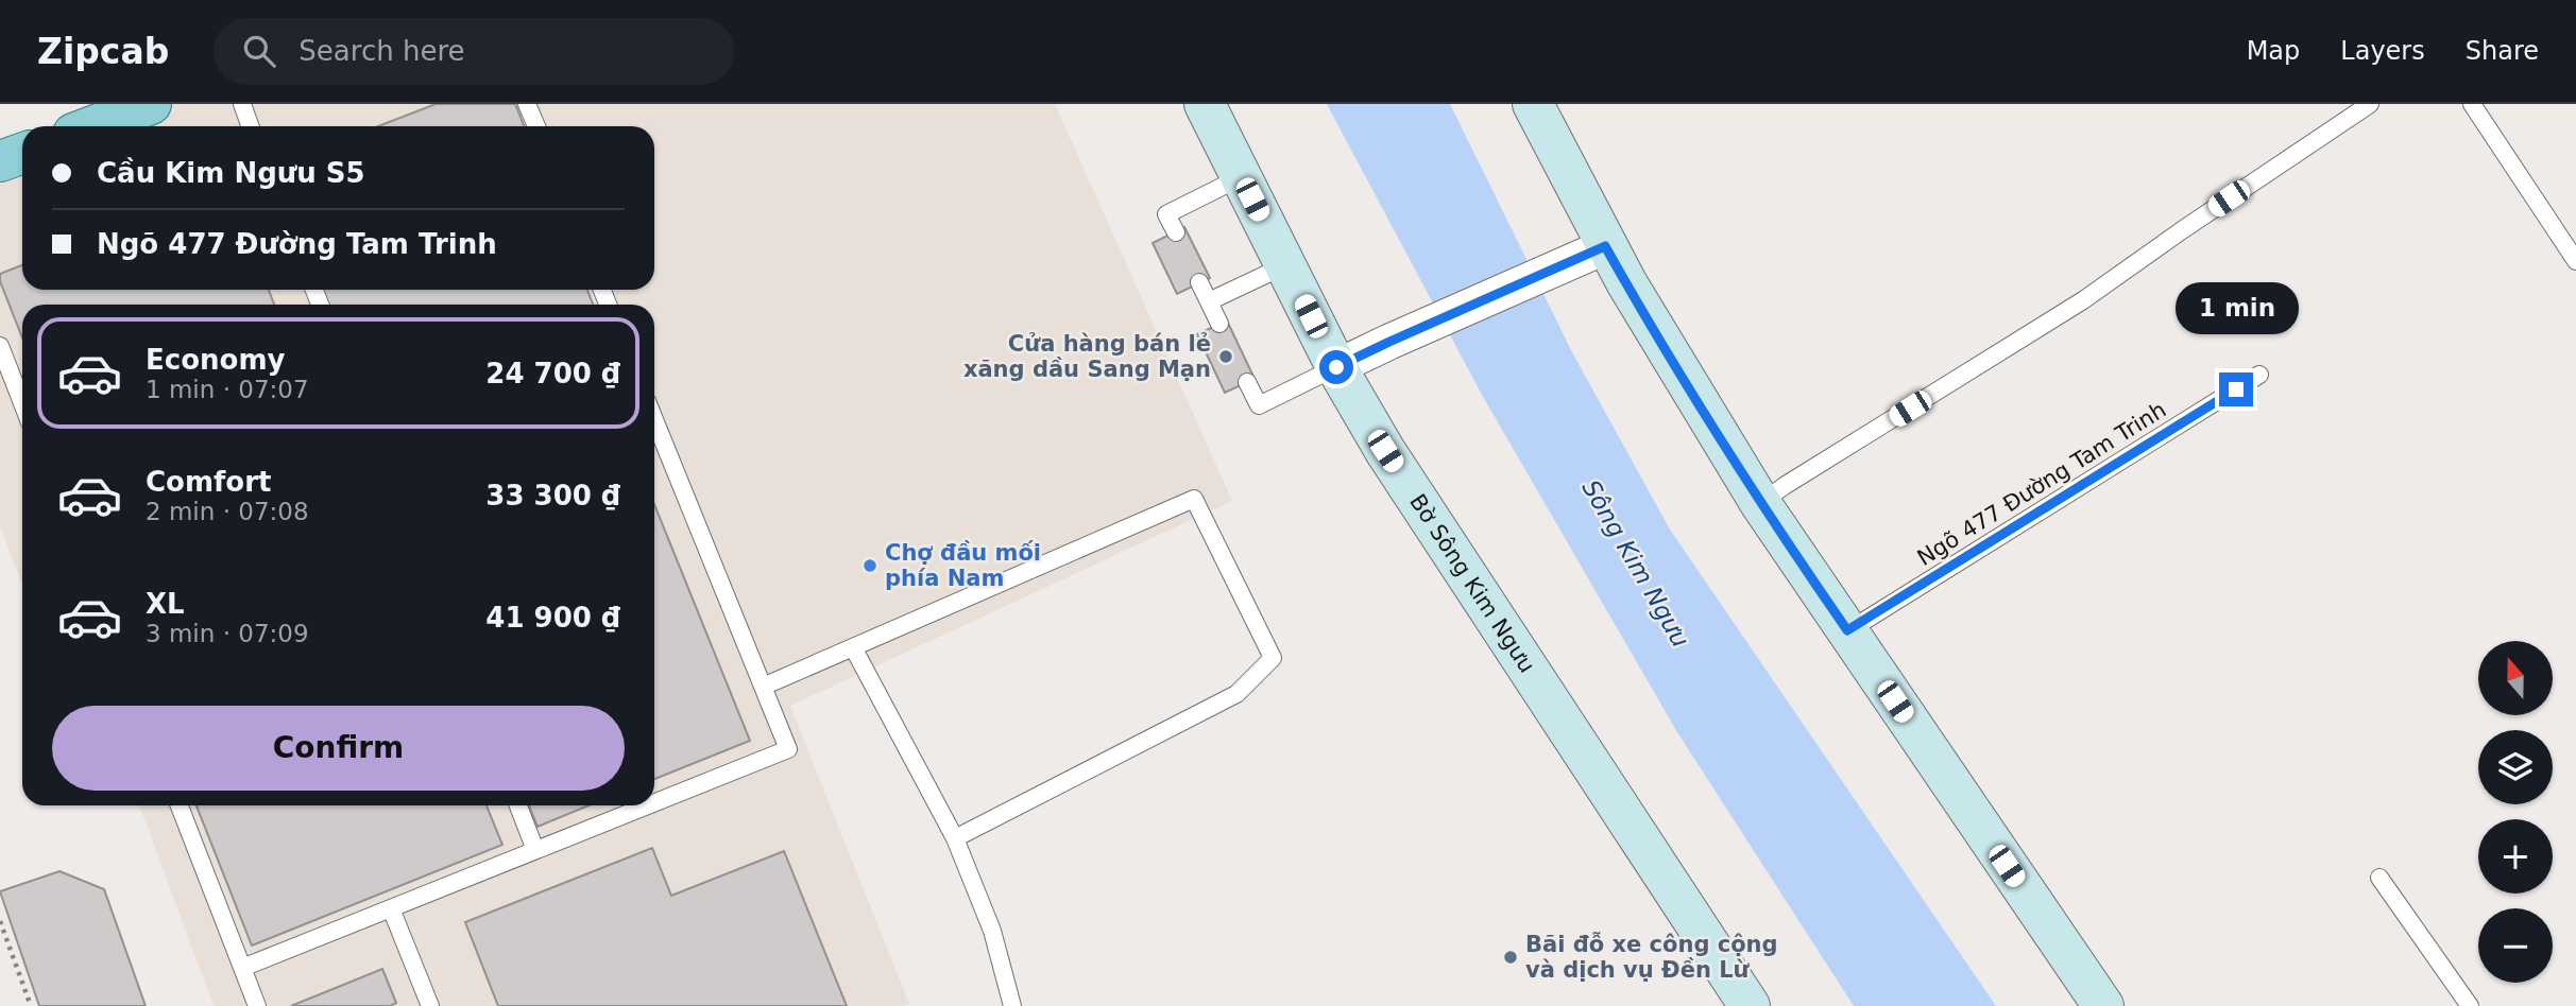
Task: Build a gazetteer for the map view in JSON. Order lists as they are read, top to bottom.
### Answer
{
  "streets": {
    "main road": ["Bờ Sông Kim Ngưu"],
    "lane": ["Ngõ 477 Đường Tam Trinh"]
  },
  "water": ["Sông Kim Ngưu"],
  "places": ["Cửa hàng bán lẻ xăng dầu Sang Mạn", "Chợ đầu mối phía Nam", "Bãi đỗ xe công cộng và dịch vụ Đền Lừ"],
  "north": "top",
  "page": {
    "header": "Zipcab",
    "search": "Search here",
    "nav": ["Map", "Layers", "Share"],
    "banner": ["Cầu Kim Ngưu S5", "Ngõ 477 Đường Tam Trinh"],
    "bubble": "1 min",
    "list": [
      {
        "name": "Economy",
        "note": "1 min · 07:07",
        "value": "24 700 ₫"
      },
      {
        "name": "Comfort",
        "note": "2 min · 07:08",
        "value": "33 300 ₫"
      },
      {
        "name": "XL",
        "note": "3 min · 07:09",
        "value": "41 900 ₫"
      }
    ],
    "map_buttons": ["+", "−"],
    "buttons": "Confirm"
  }
}
